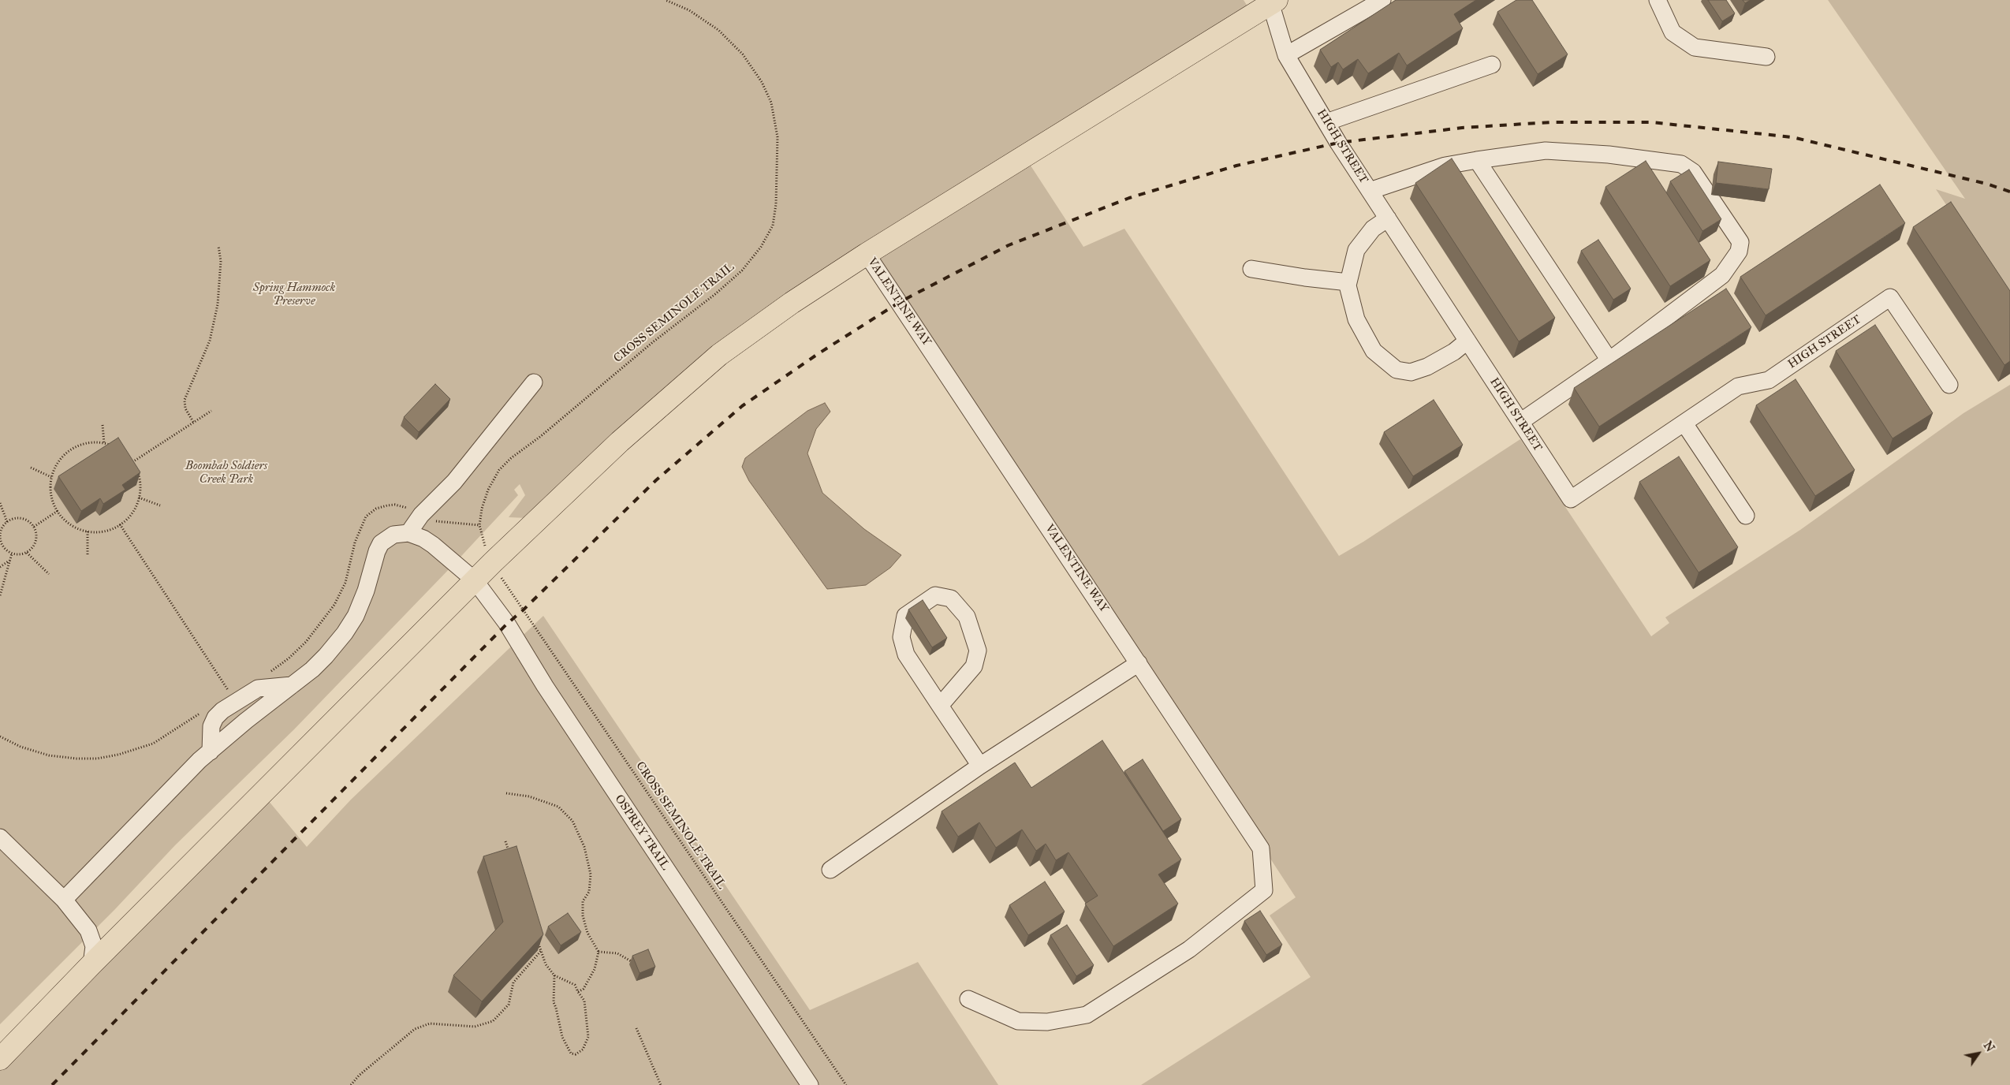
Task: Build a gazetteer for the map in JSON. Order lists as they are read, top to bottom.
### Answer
{
  "streets": {
    "street": ["HIGH STREET", "VALENTINE WAY", "OSPREY TRAIL"],
    "path": ["CROSS SEMINOLE TRAIL"]
  },
  "parks": ["Spring Hammock Preserve", "Boombah Soldiers Creek Park"],
  "north": "top right"
}
